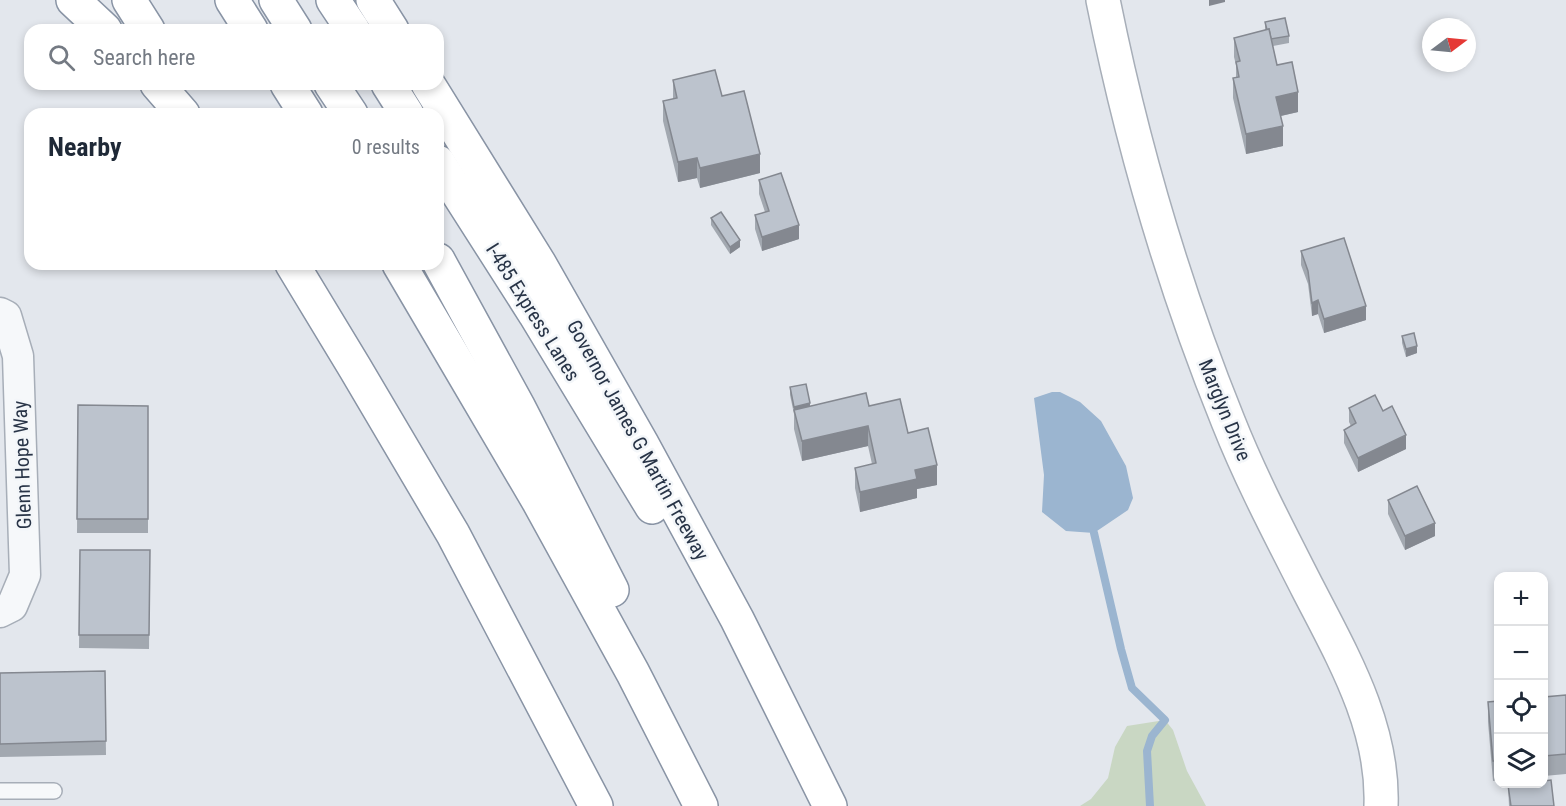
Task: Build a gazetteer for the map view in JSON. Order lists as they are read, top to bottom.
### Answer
{
  "streets": {
    "main road": ["I-485 Express Lanes", "Marglyn Drive", "Governor James G Martin Freeway"],
    "street": ["Glenn Hope Way"]
  },
  "north": "right",
  "page": {
    "search": "Search here",
    "heading": ["Nearby", "0 results"],
    "map_buttons": ["+", "−"]
  }
}
